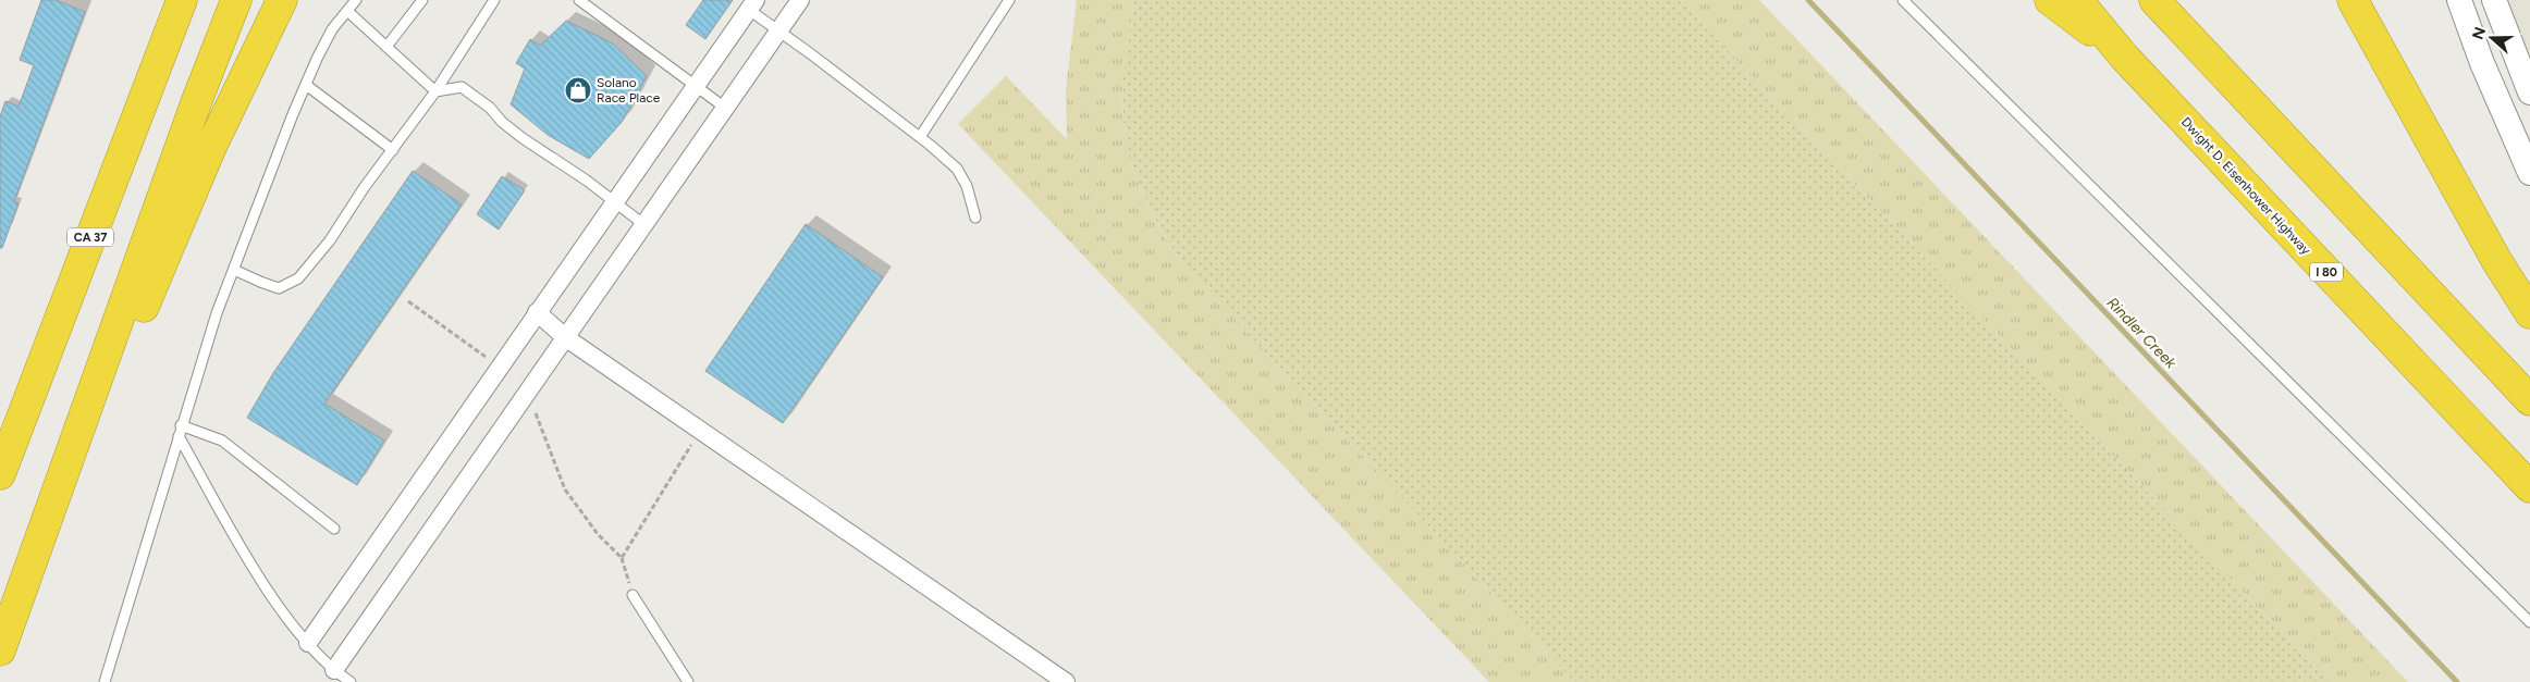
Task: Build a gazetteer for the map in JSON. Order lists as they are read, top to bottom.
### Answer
{
  "streets": {
    "highway": ["Dwight D. Eisenhower Highway", "CA 37", "I 80"]
  },
  "water": ["Rindler Creek"],
  "places": {
    "shop": ["Solano Race Place"]
  },
  "north": "left"
}
